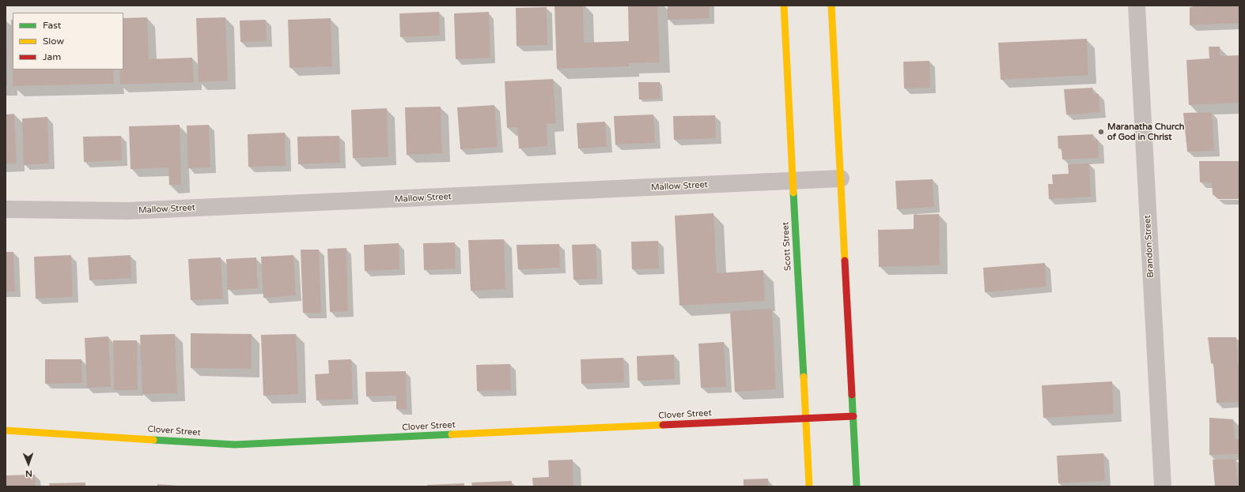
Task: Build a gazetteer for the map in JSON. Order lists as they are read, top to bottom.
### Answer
{
  "streets": {
    "main road": ["Scott Street", "Clover Street"],
    "street": ["Mallow Street", "Brandon Street"]
  },
  "crossings": [
    ["Mallow Street", "Scott Street"],
    ["Scott Street", "Clover Street"]
  ],
  "places": ["Maranatha Church of God in Christ"],
  "legend": ["Fast", "Slow", "Jam"],
  "north": "bottom"
}
